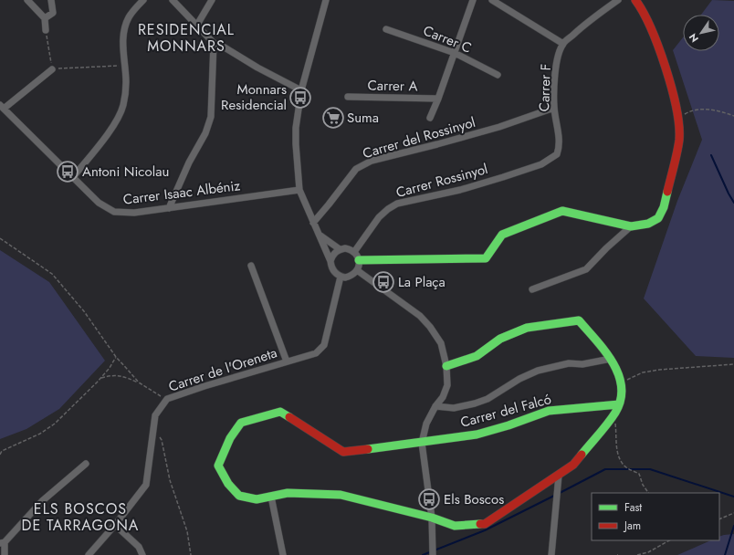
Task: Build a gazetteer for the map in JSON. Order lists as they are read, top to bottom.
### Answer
{
  "streets": {
    "street": [
      "Carrer C",
      "Carrer A",
      "Carrer F",
      "Carrer del Rossinyol",
      "Carrer Rossinyol",
      "Carrer Isaac Albéniz",
      "Carrer de l'Oreneta",
      "Carrer del Falcó"
    ]
  },
  "crossings": [
    ["Carrer F", "Carrer del Rossinyol"],
    ["Carrer F", "Carrer Rossinyol"],
    ["Carrer Rossinyol", "Carrer de l'Oreneta"]
  ],
  "districts": ["RESIDENCIAL MONNARS", "ELS BOSCOS DE TARRAGONA"],
  "places": {
    "bus stop": [
      "Monnars Residencial",
      "Antoni Nicolau",
      "La Plaça",
      "Els Boscos"
    ],
    "supermarket": ["Suma"]
  },
  "legend": ["Fast", "Jam"],
  "north": "bottom left"
}
